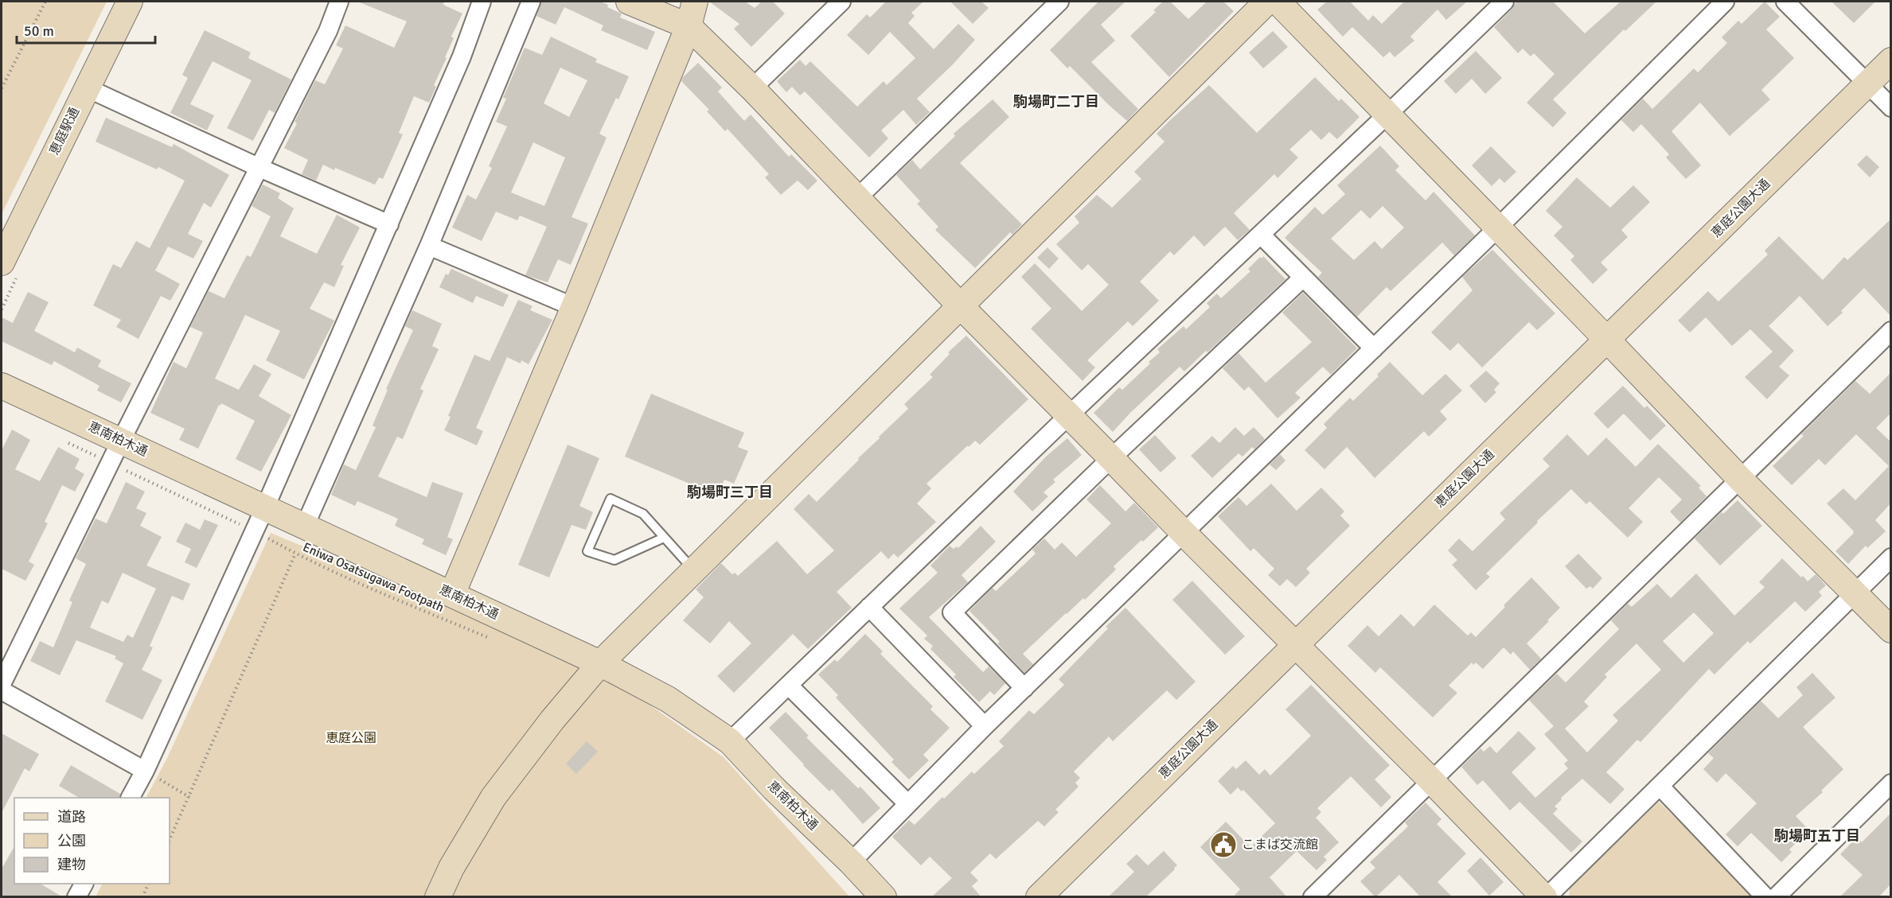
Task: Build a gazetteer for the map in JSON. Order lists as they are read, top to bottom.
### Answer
{
  "streets": {
    "street": ["恵庭駅通", "恵庭公園大通", "恵南柏木通"],
    "path": ["Eniwa Osatsugawa Footpath"]
  },
  "districts": ["駒場町二丁目", "駒場町三丁目", "駒場町五丁目"],
  "parks": ["恵庭公園"],
  "places": {
    "public building": ["こまば交流館"]
  },
  "legend": ["道路", "公園", "建物"],
  "scale_bar": "50 m"
}
